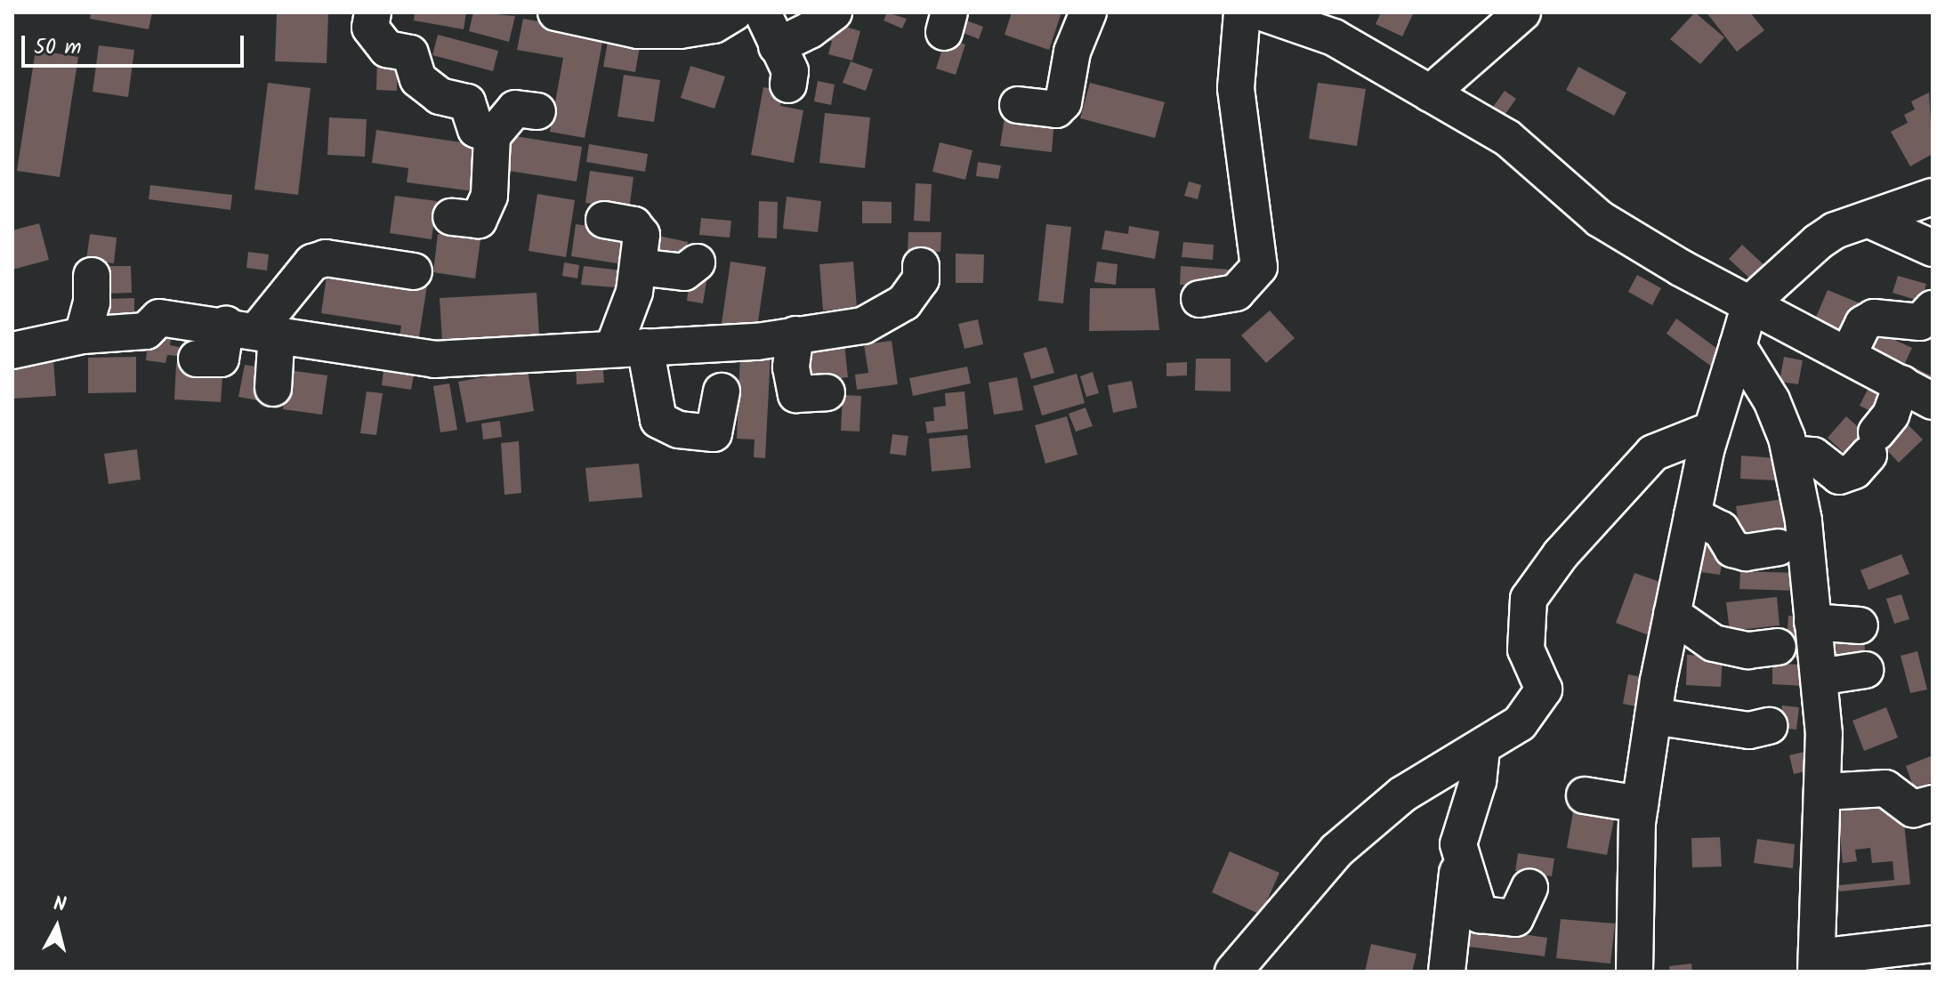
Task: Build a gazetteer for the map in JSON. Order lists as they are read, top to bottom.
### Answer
{
  "scale_bar": "50 m",
  "north": "top"
}
